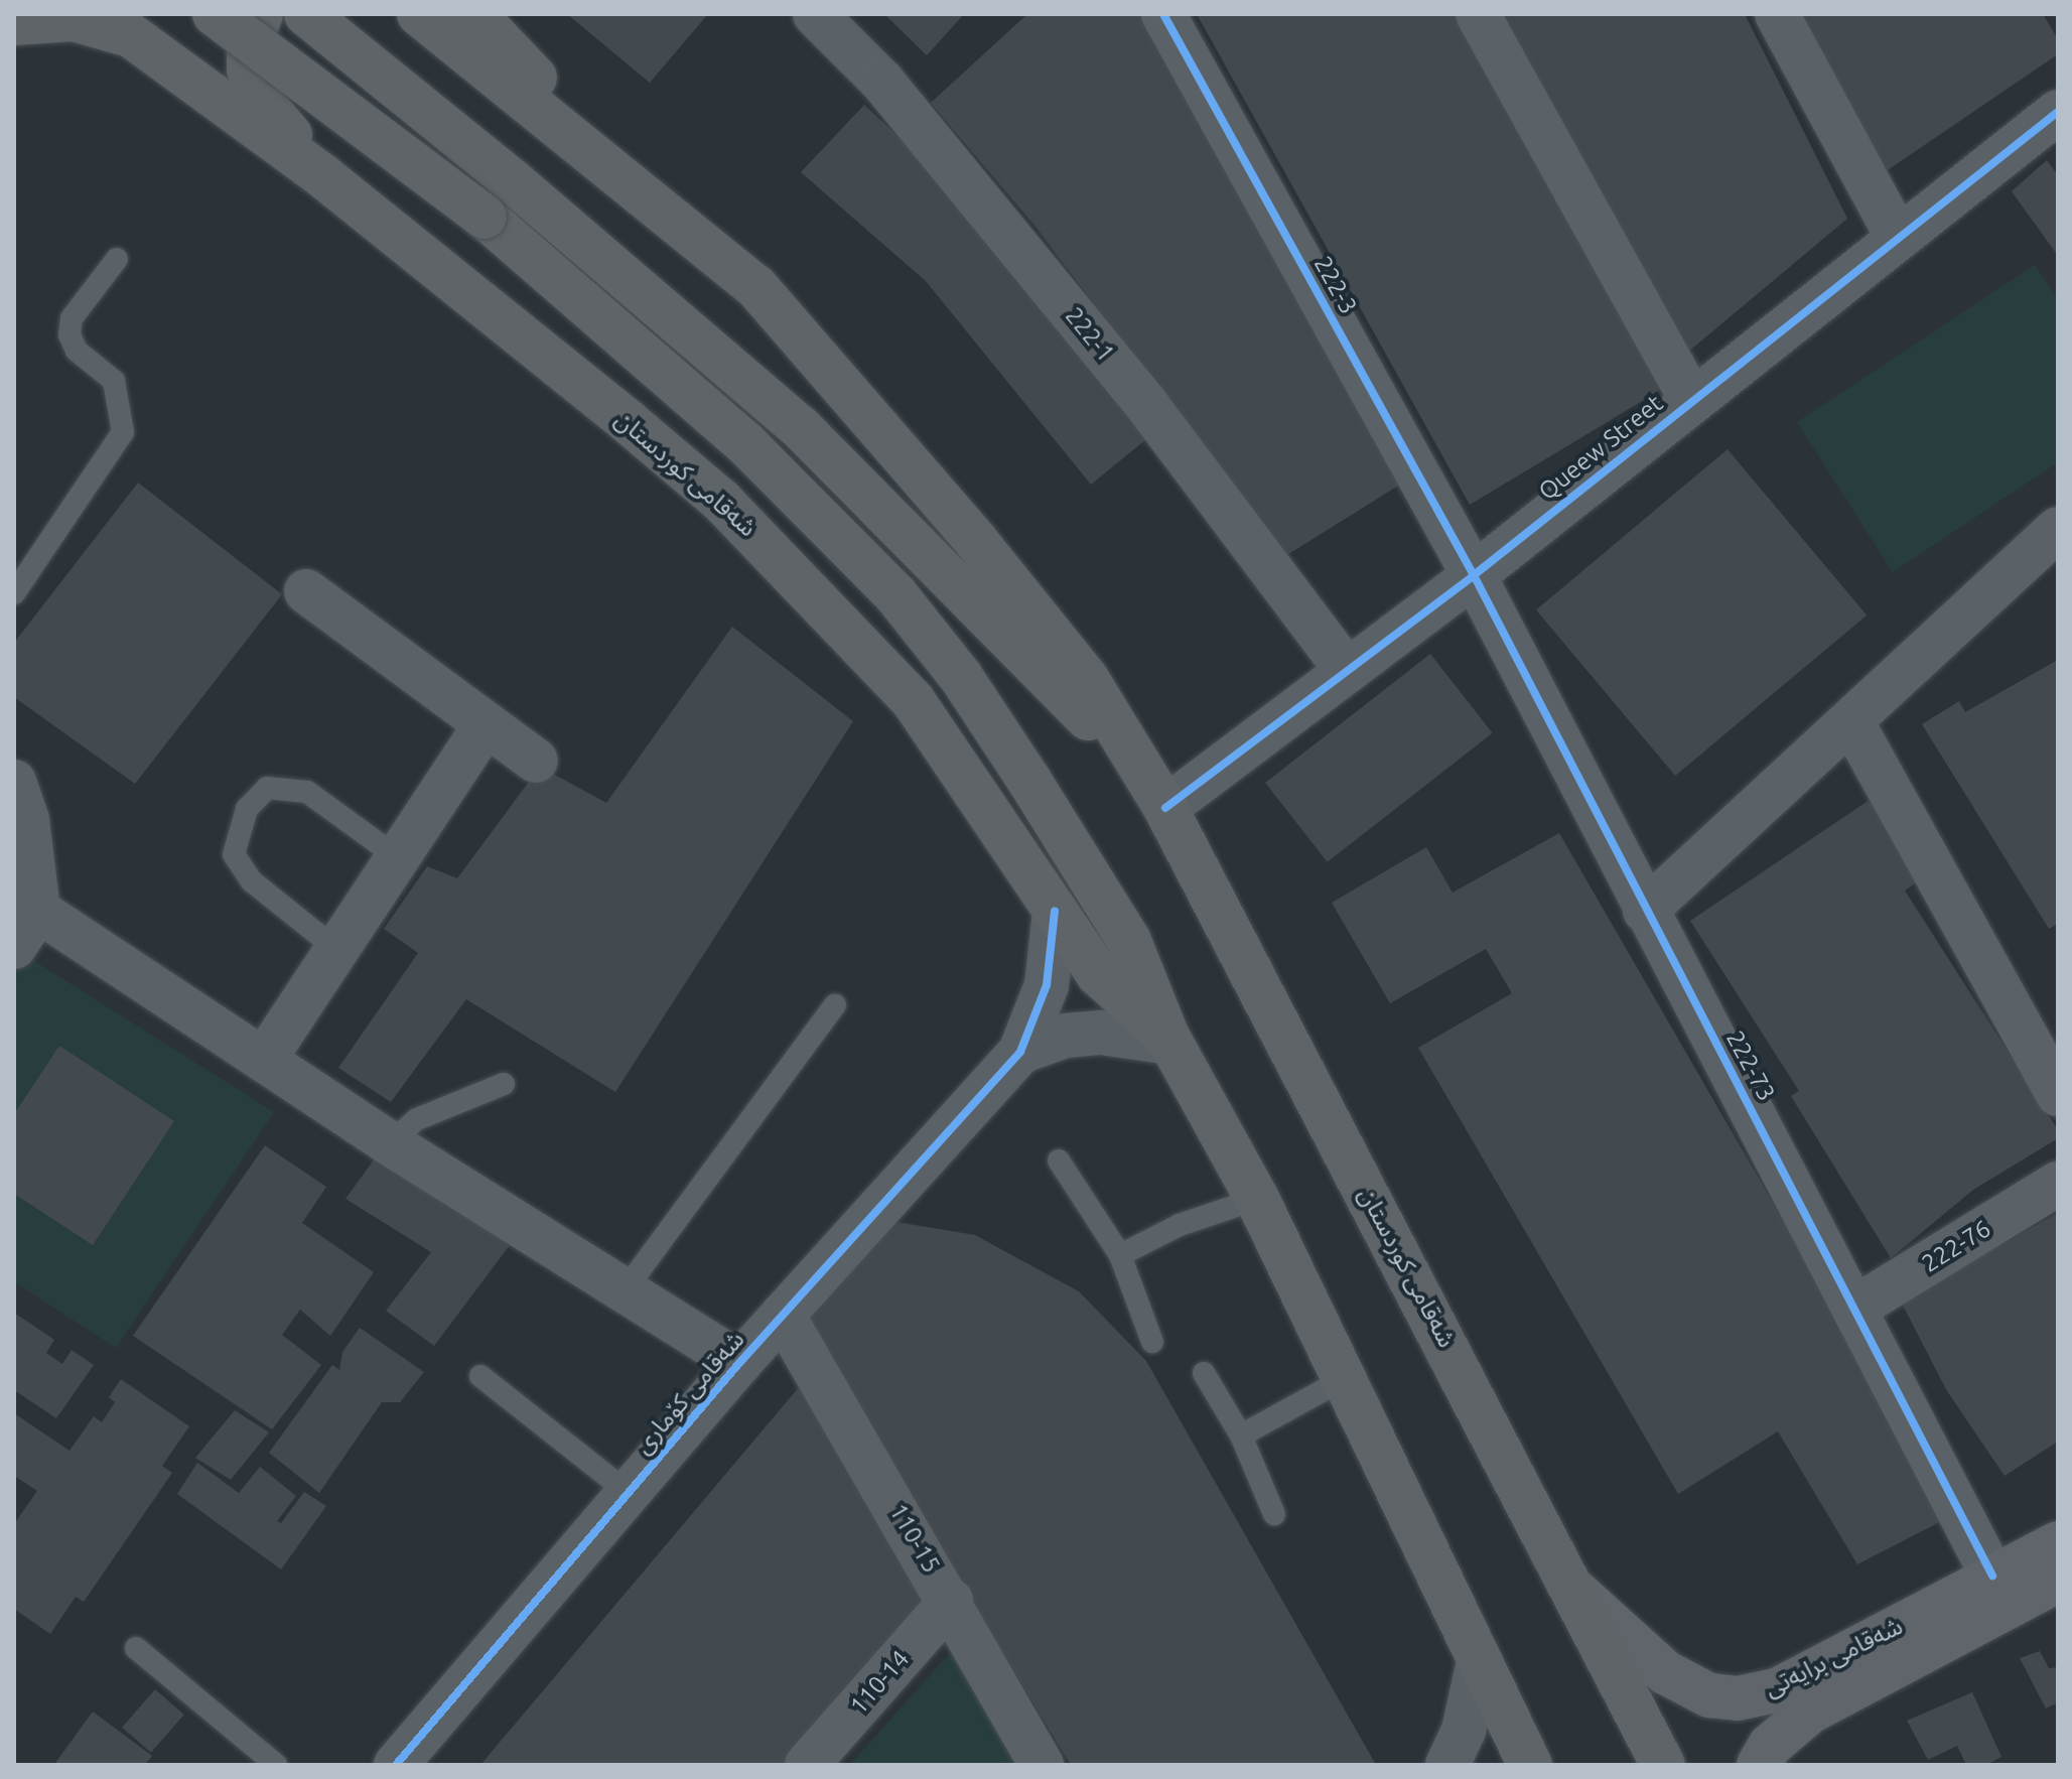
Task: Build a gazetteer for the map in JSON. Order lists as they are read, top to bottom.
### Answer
{
  "streets": {
    "highway": ["شەقامی کوردستان"],
    "main road": ["شەقامی برایەتی"],
    "street": [
      "222-3",
      "222-1",
      "Queew Street",
      "222-73",
      "222-76",
      "شەقامی کۆماری",
      "110-15",
      "110-14"
    ]
  },
  "crossings": [
    ["222-3", "Queew Street"],
    ["222-3", "222-73"],
    ["222-1", "Queew Street"],
    ["Queew Street", "شەقامی کوردستان"],
    ["Queew Street", "222-73"],
    ["شەقامی کوردستان", "شەقامی برایەتی"],
    ["222-73", "222-76"],
    ["222-73", "شەقامی برایەتی"],
    ["شەقامی کۆماری", "110-15"],
    ["110-15", "110-14"]
  ]
}
